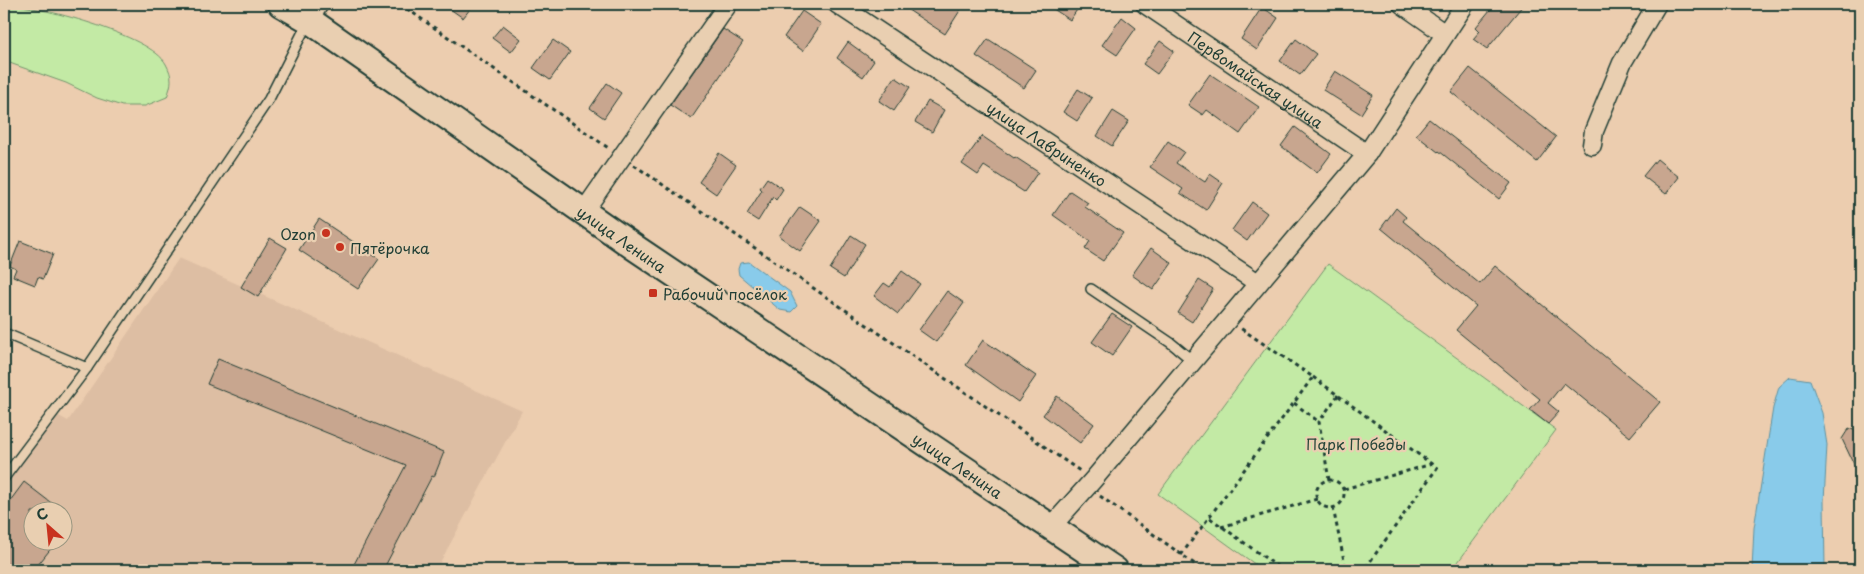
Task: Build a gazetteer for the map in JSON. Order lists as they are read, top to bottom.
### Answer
{
  "streets": {
    "main road": ["улица Ленина"],
    "street": ["Первомайская улица", "улица Лавриненко"]
  },
  "parks": ["Парк Победы"],
  "places": {
    "other": ["Ozon", "Пятёрочка"],
    "transit": ["Рабочий посёлок"]
  },
  "north": "top left"
}
